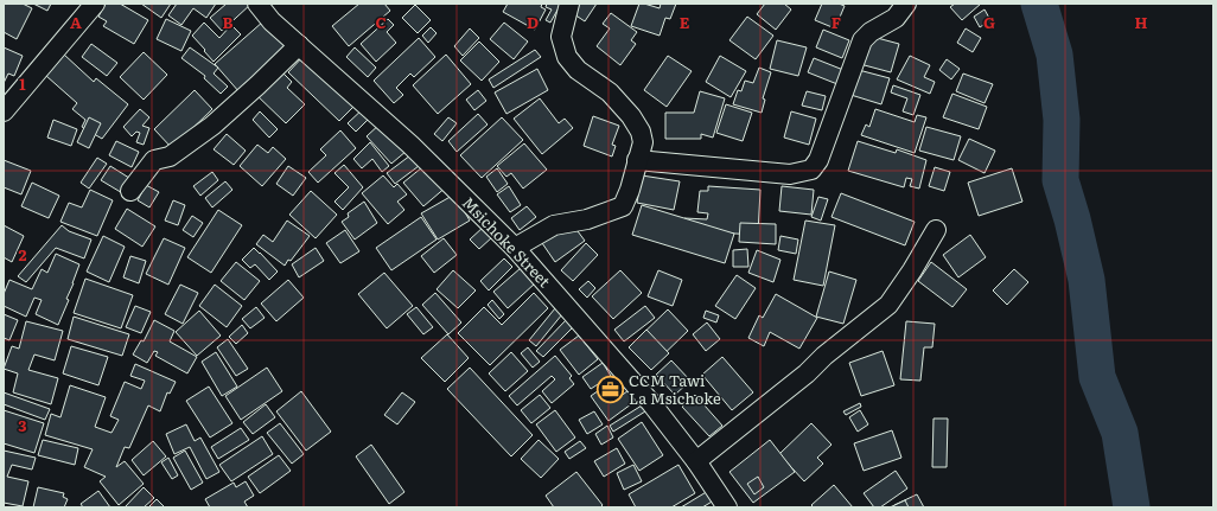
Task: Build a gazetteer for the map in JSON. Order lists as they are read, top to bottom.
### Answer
{
  "streets": {
    "street": ["Msichoke Street"]
  },
  "places": {
    "office": ["CCM Tawi La Msichoke"]
  },
  "grid": {
    "columns": [
      "A",
      "B",
      "C",
      "D",
      "E",
      "F",
      "G",
      "H"
    ],
    "rows": ["1", "2", "3"]
  }
}
